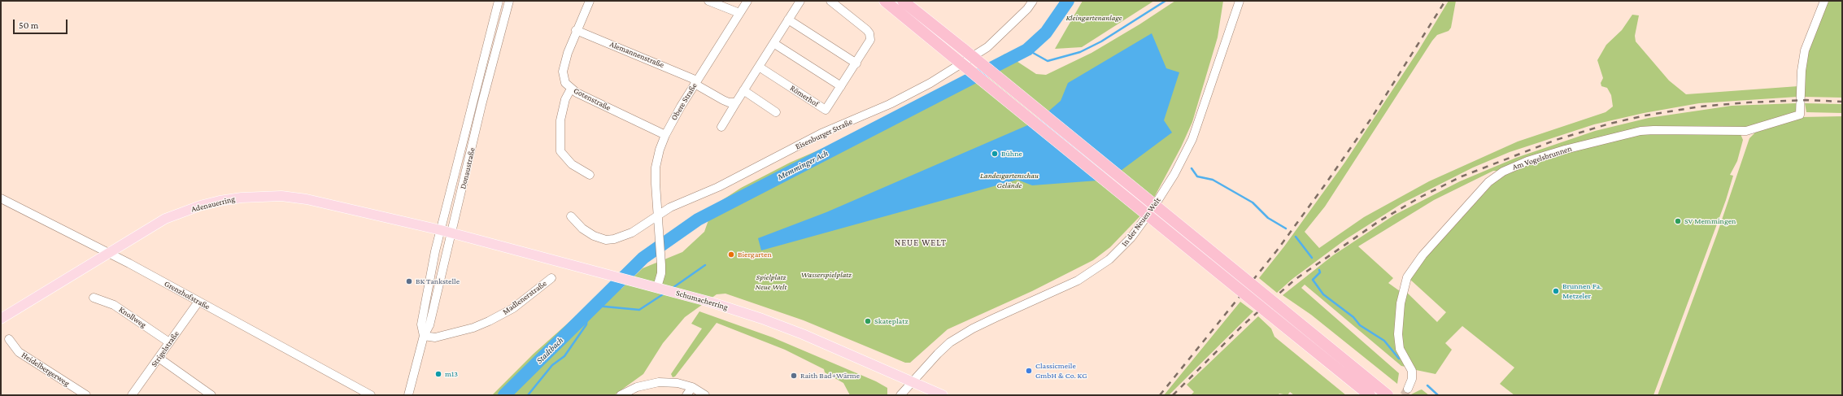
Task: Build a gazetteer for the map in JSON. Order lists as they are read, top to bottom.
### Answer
{
  "streets": {
    "main road": ["Adenauerring", "Schumacherring"],
    "street": [
      "Alemannenstraße",
      "Römerhof",
      "Gotenstraße",
      "Obere Straße",
      "Eisenburger Straße",
      "Am Vogelsbrunnen",
      "Donaustraße",
      "In der Neuen Welt",
      "Grenzhofstraße",
      "Madlenerstraße",
      "Knollweg",
      "Strigelstraße",
      "Heidelbergerweg"
    ]
  },
  "crossings": [
    ["Alemannenstraße", "Gotenstraße"],
    ["Alemannenstraße", "Obere Straße"],
    ["Gotenstraße", "Obere Straße"],
    ["Obere Straße", "Eisenburger Straße"],
    ["Obere Straße", "Schumacherring"],
    ["Donaustraße", "Adenauerring"],
    ["Donaustraße", "Madlenerstraße"],
    ["Donaustraße", "Schumacherring"],
    ["Adenauerring", "Grenzhofstraße"],
    ["Adenauerring", "Schumacherring"],
    ["In der Neuen Welt", "Schumacherring"],
    ["Grenzhofstraße", "Strigelstraße"],
    ["Knollweg", "Strigelstraße"]
  ],
  "districts": ["NEUE WELT"],
  "water": ["Memminger Ach", "Stadtbach"],
  "parks": [
    "Kleingartenanlage",
    "Landesgartenschau Gelände",
    "Wasserspielplatz",
    "Spielplatz Neue Welt"
  ],
  "places": [
    "Bühne",
    "SV Memmingen",
    "Biergarten",
    "BK Tankstelle",
    "Brunnen Fa. Metzeler",
    "Skateplatz",
    "Classicmeile GmbH & Co. KG",
    "m13",
    "Raith Bad+Wärme"
  ],
  "scale_bar": "50 m"
}
